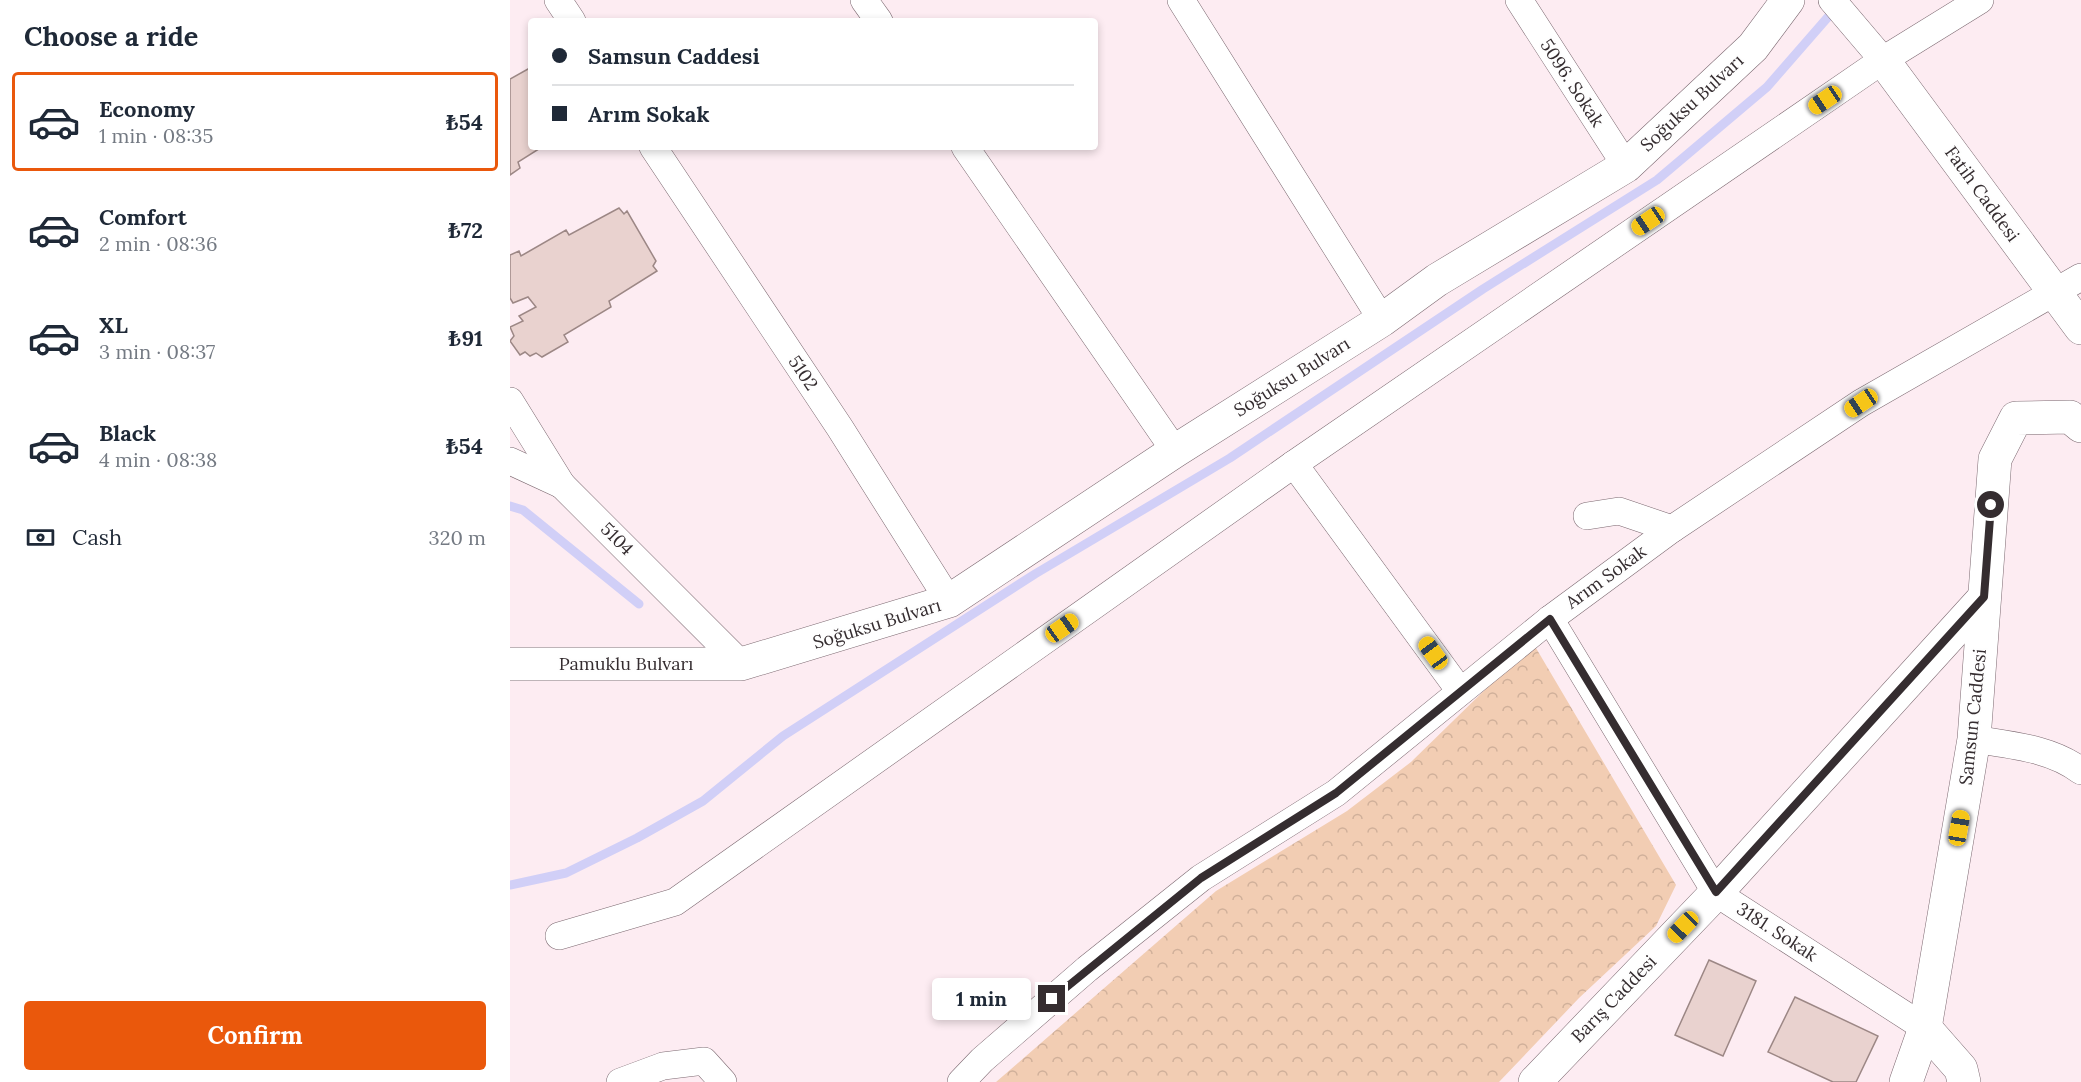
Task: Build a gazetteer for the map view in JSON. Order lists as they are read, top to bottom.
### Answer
{
  "streets": {
    "street": [
      "5096. Sokak",
      "Soğuksu Bulvarı",
      "Fatih Caddesi",
      "5102",
      "5104",
      "Arım Sokak",
      "Pamuklu Bulvarı",
      "Samsun Caddesi",
      "3181. Sokak",
      "Barış Caddesi"
    ]
  },
  "crossings": [
    ["5096. Sokak", "Soğuksu Bulvarı"],
    ["Soğuksu Bulvarı", "5102"],
    ["Soğuksu Bulvarı", "5104"],
    ["Soğuksu Bulvarı", "Pamuklu Bulvarı"],
    ["Fatih Caddesi", "Arım Sokak"],
    ["5104", "Pamuklu Bulvarı"],
    ["Arım Sokak", "3181. Sokak"],
    ["Samsun Caddesi", "3181. Sokak"],
    ["Samsun Caddesi", "Barış Caddesi"],
    ["3181. Sokak", "Barış Caddesi"]
  ],
  "page": {
    "heading": "Choose a ride",
    "banner": ["Samsun Caddesi", "Arım Sokak"],
    "list": [
      {
        "name": "Economy",
        "note": "1 min · 08:35",
        "value": "₺54"
      },
      {
        "name": "Comfort",
        "note": "2 min · 08:36",
        "value": "₺72"
      },
      {
        "name": "XL",
        "note": "3 min · 08:37",
        "value": "₺91"
      },
      {
        "name": "Black",
        "note": "4 min · 08:38",
        "value": "₺54"
      }
    ],
    "pay": ["Cash", "320 m"],
    "bubble": "1 min",
    "buttons": "Confirm"
  }
}
